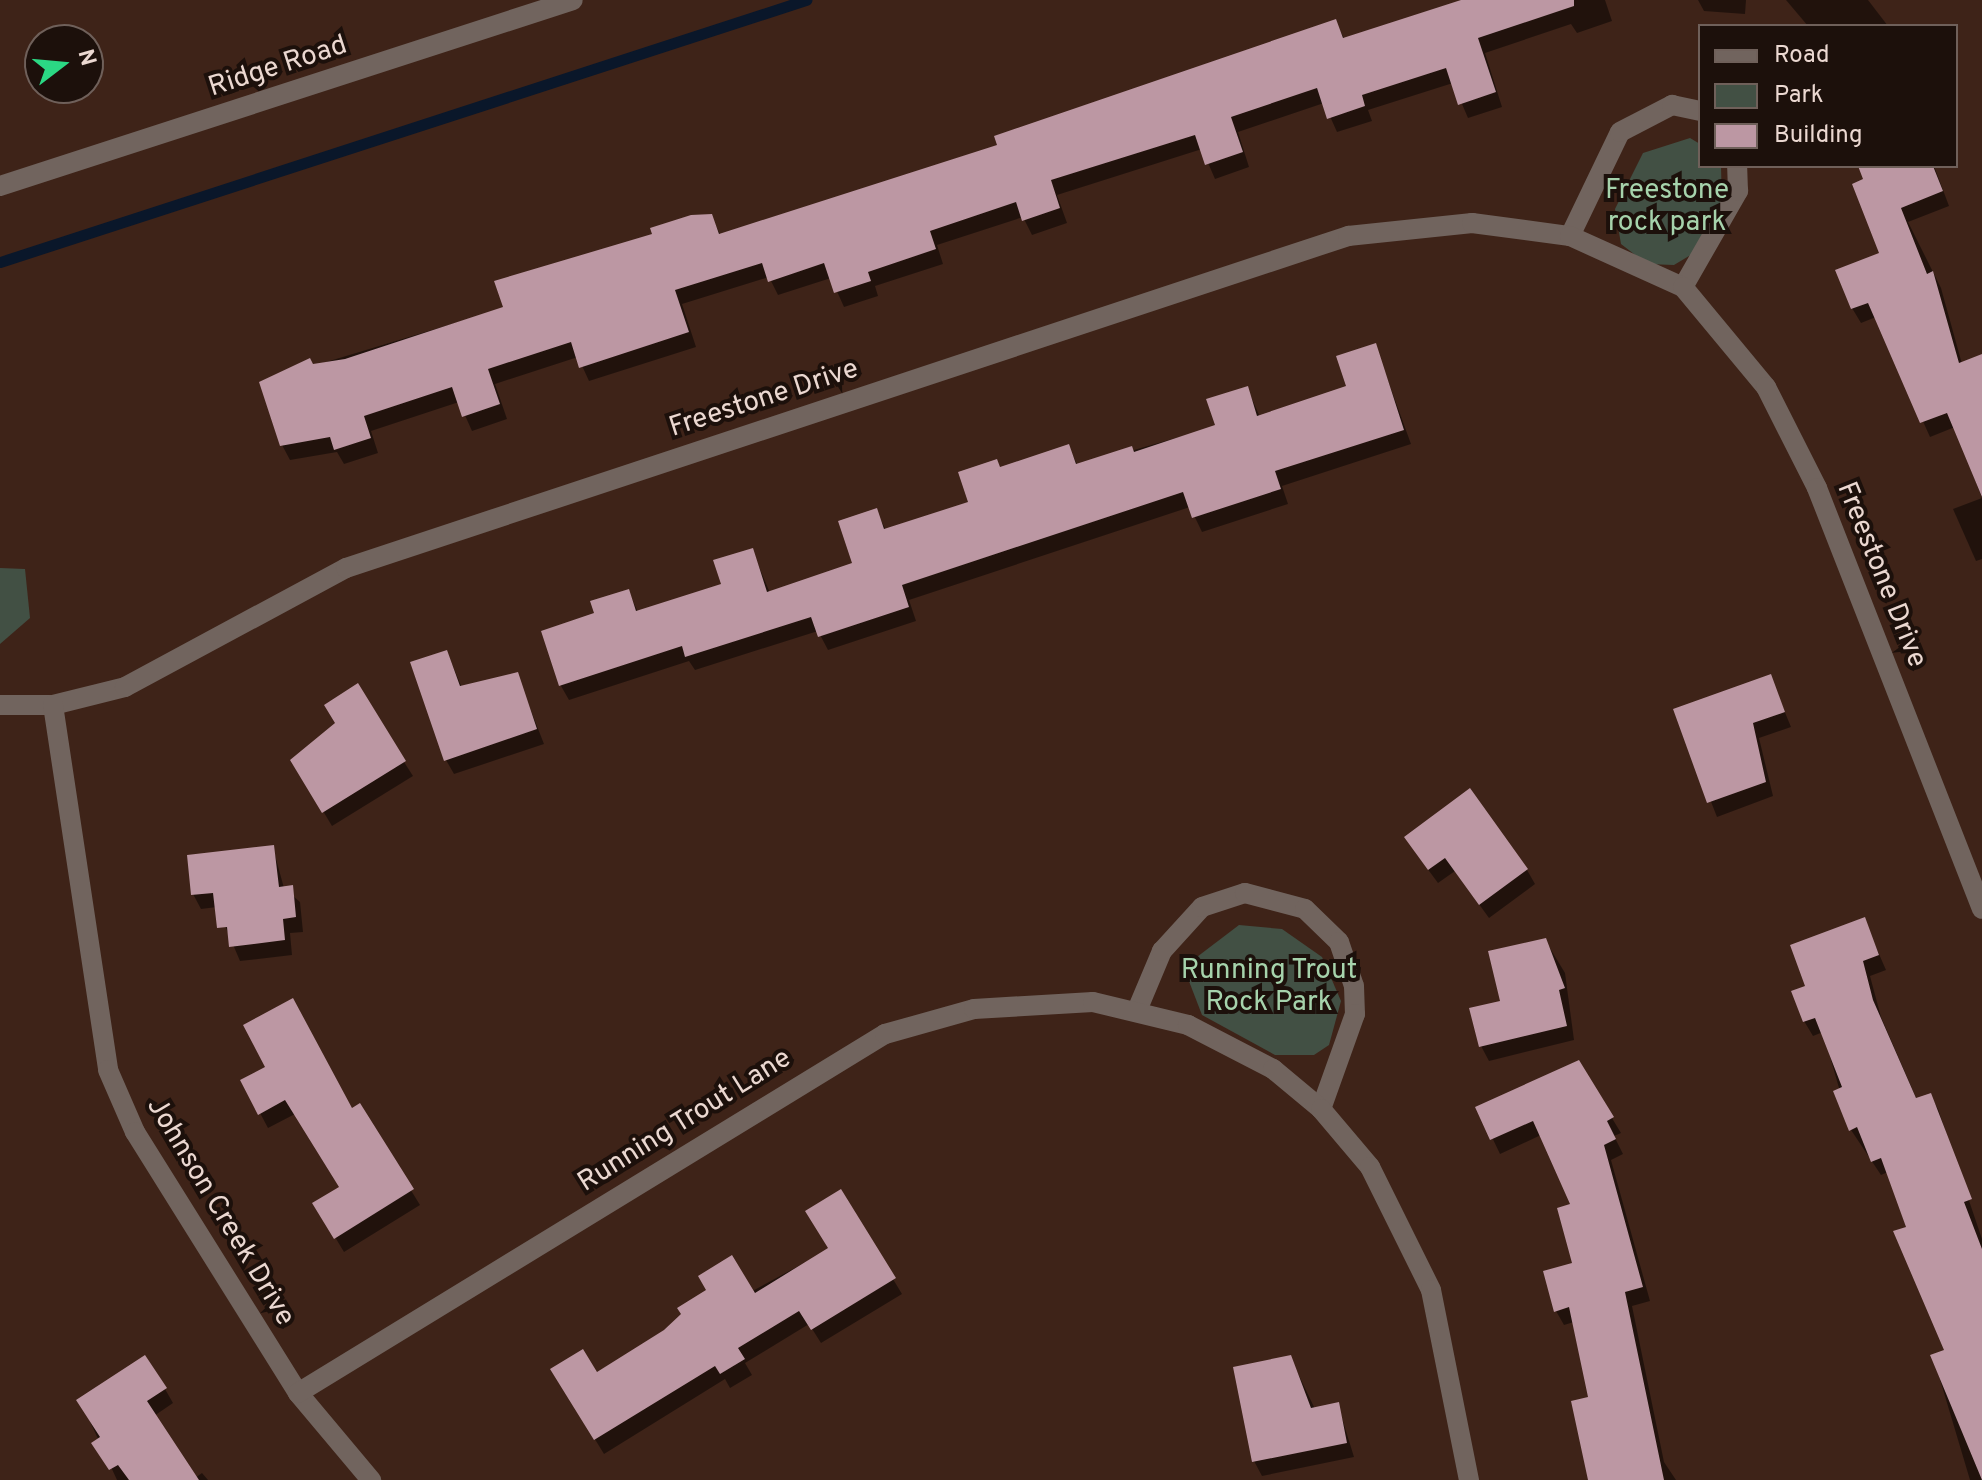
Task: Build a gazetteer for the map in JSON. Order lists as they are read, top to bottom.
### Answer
{
  "streets": {
    "street": [
      "Ridge Road",
      "Freestone Drive",
      "Running Trout Lane",
      "Johnson Creek Drive"
    ]
  },
  "crossings": [
    ["Freestone Drive", "Johnson Creek Drive"],
    ["Running Trout Lane", "Johnson Creek Drive"]
  ],
  "parks": ["Freestone rock park", "Running Trout Rock Park"],
  "legend": ["Road", "Park", "Building"],
  "north": "right"
}
